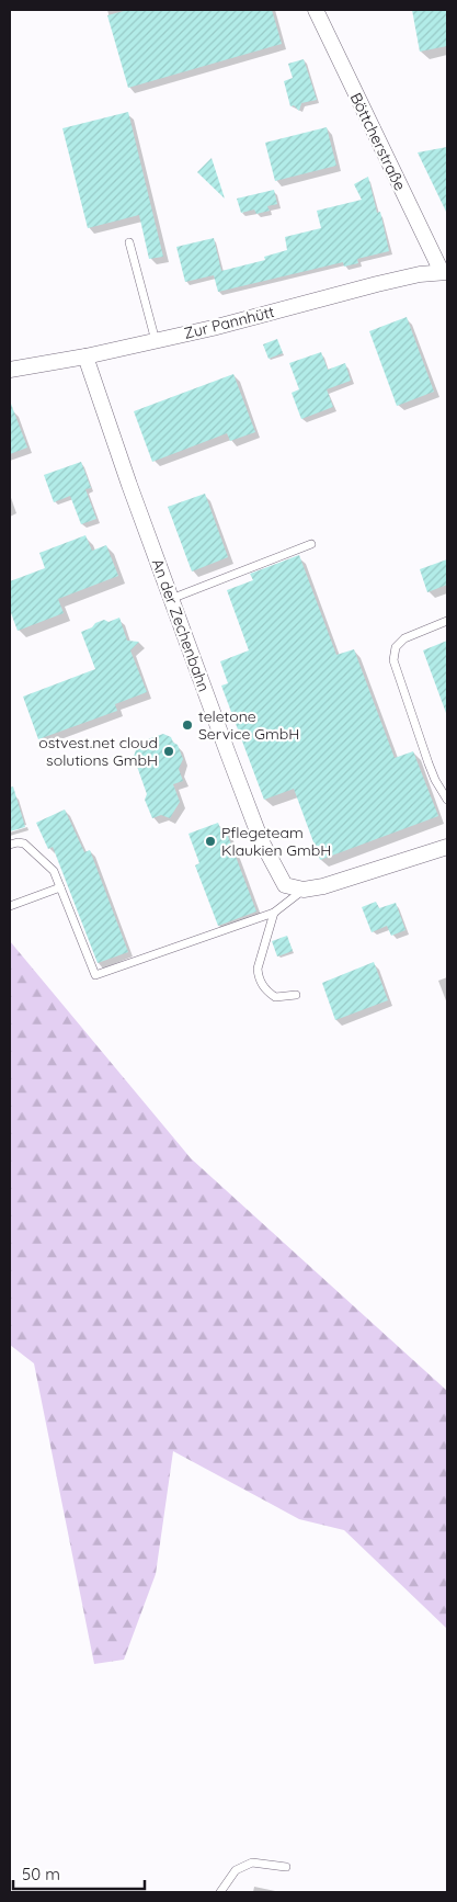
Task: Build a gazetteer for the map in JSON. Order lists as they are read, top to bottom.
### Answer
{
  "streets": {
    "street": ["Böttcherstraße", "Zur Pannhütt", "An der Zechenbahn"]
  },
  "crossings": [
    ["Böttcherstraße", "Zur Pannhütt"],
    ["Zur Pannhütt", "An der Zechenbahn"]
  ],
  "places": ["teletone Service GmbH", "ostvest.net cloud solutions GmbH", "Pflegeteam Klaukien GmbH"],
  "scale_bar": "50 m"
}
